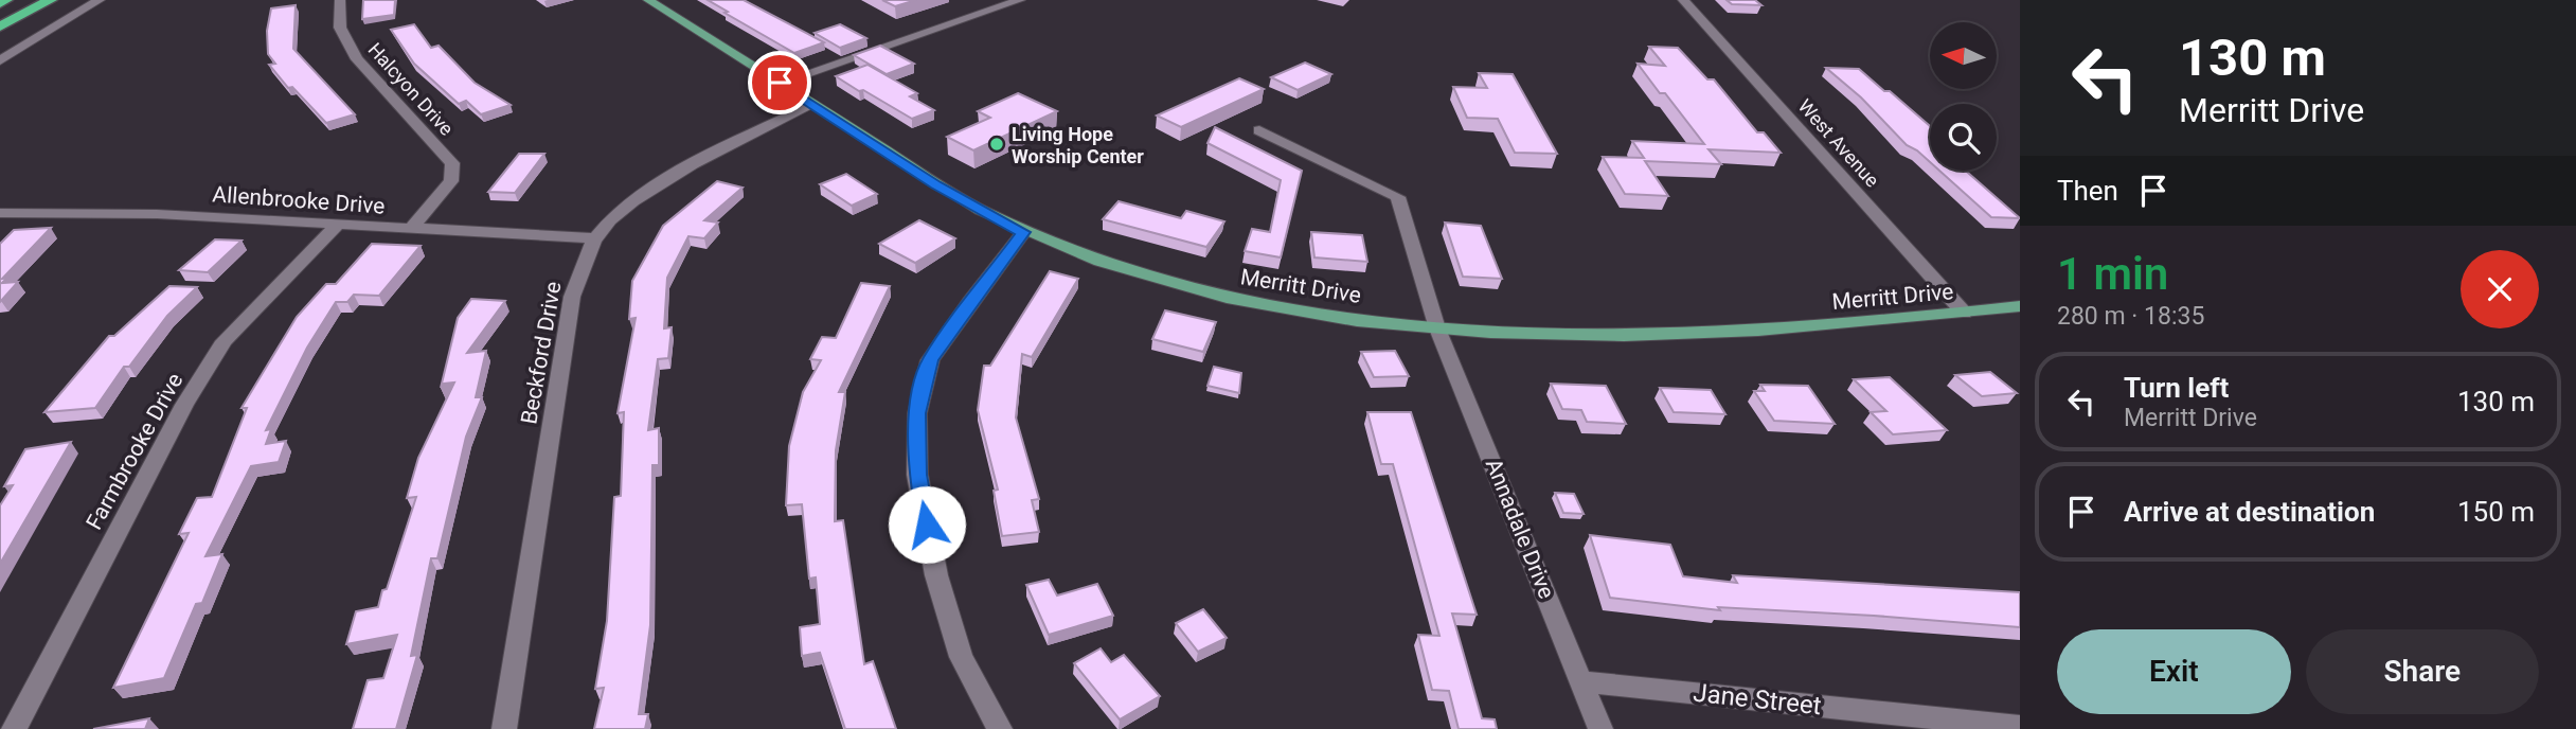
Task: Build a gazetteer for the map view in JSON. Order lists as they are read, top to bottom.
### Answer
{
  "streets": {
    "main road": ["Merritt Drive"],
    "street": [
      "Halcyon Drive",
      "West Avenue",
      "Allenbrooke Drive",
      "Beckford Drive",
      "Farmbrooke Drive",
      "Annadale Drive",
      "Jane Street"
    ]
  },
  "crossings": [
    ["Halcyon Drive", "Allenbrooke Drive"],
    ["West Avenue", "Merritt Drive"],
    ["Allenbrooke Drive", "Beckford Drive"],
    ["Allenbrooke Drive", "Farmbrooke Drive"],
    ["Merritt Drive", "Beckford Drive"],
    ["Merritt Drive", "Annadale Drive"],
    ["Annadale Drive", "Jane Street"]
  ],
  "places": ["Living Hope Worship Center"],
  "north": "left",
  "page": {
    "turn": ["130 m", "Merritt Drive"],
    "then": "Then",
    "heading": ["1 min", "280 m · 18:35"],
    "list": [
      {
        "name": "Turn left",
        "note": "Merritt Drive",
        "value": "130 m"
      },
      {
        "name": "Arrive at destination",
        "value": "150 m"
      }
    ],
    "buttons": ["Exit", "Share"]
  }
}
